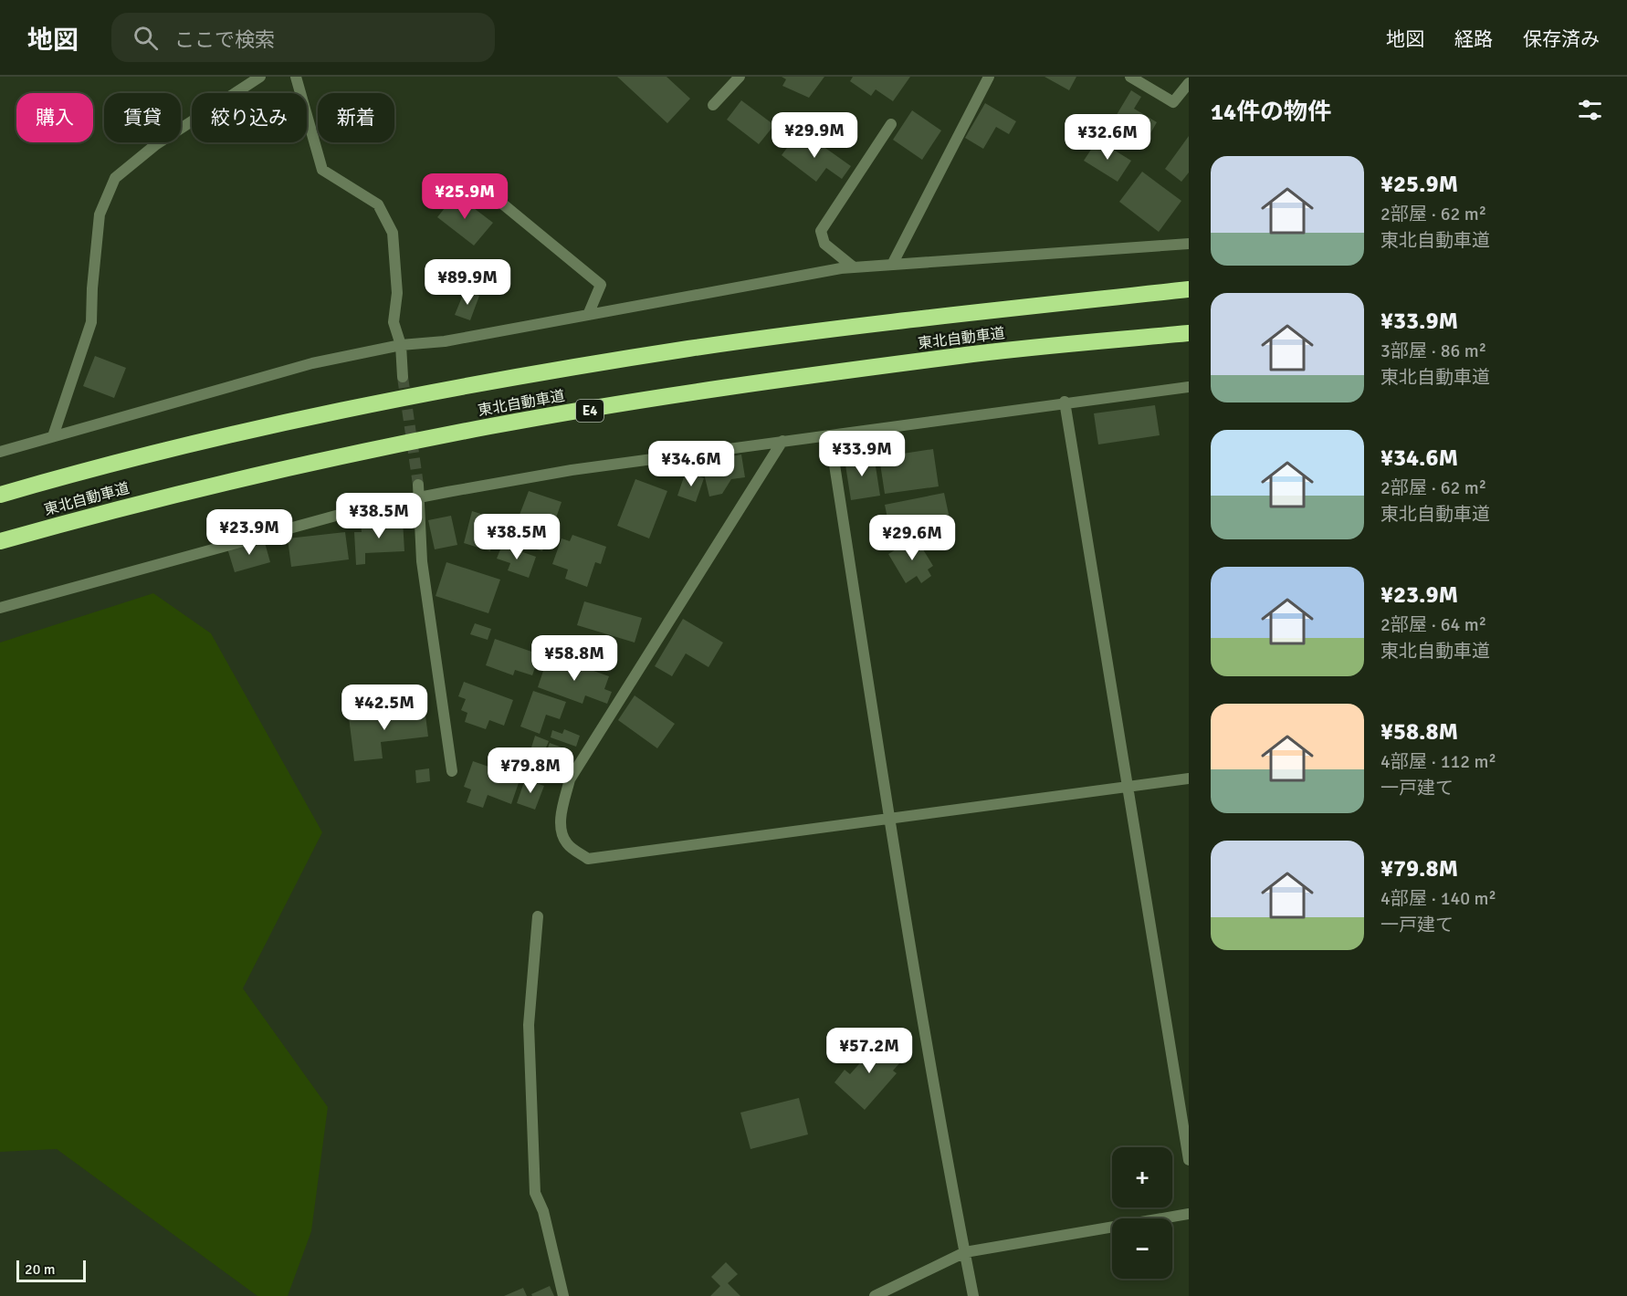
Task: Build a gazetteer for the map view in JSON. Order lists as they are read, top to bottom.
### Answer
{
  "streets": {
    "highway": ["東北自動車道", "E4"]
  },
  "scale_bar": "20 m",
  "page": {
    "header": "地図",
    "search": "ここで検索",
    "nav": ["地図", "経路", "保存済み"],
    "heading": "14件の物件",
    "chip": [
      "購入",
      "賃貸",
      "絞り込み",
      "新着"
    ],
    "price": [
      "¥29.9M",
      "¥32.6M",
      "¥25.9M",
      "¥89.9M",
      "¥33.9M",
      "¥34.6M",
      "¥38.5M",
      "¥23.9M",
      "¥38.5M",
      "¥29.6M",
      "¥58.8M",
      "¥42.5M",
      "¥79.8M",
      "¥57.2M"
    ],
    "list": [
      {
        "name": "¥25.9M",
        "note": "2部屋 · 62 m² · 東北自動車道"
      },
      {
        "name": "¥33.9M",
        "note": "3部屋 · 86 m² · 東北自動車道"
      },
      {
        "name": "¥34.6M",
        "note": "2部屋 · 62 m² · 東北自動車道"
      },
      {
        "name": "¥23.9M",
        "note": "2部屋 · 64 m² · 東北自動車道"
      },
      {
        "name": "¥58.8M",
        "note": "4部屋 · 112 m² · 一戸建て"
      },
      {
        "name": "¥79.8M",
        "note": "4部屋 · 140 m² · 一戸建て"
      }
    ],
    "map_buttons": ["+", "−"],
    "scale": "20 m"
  }
}
